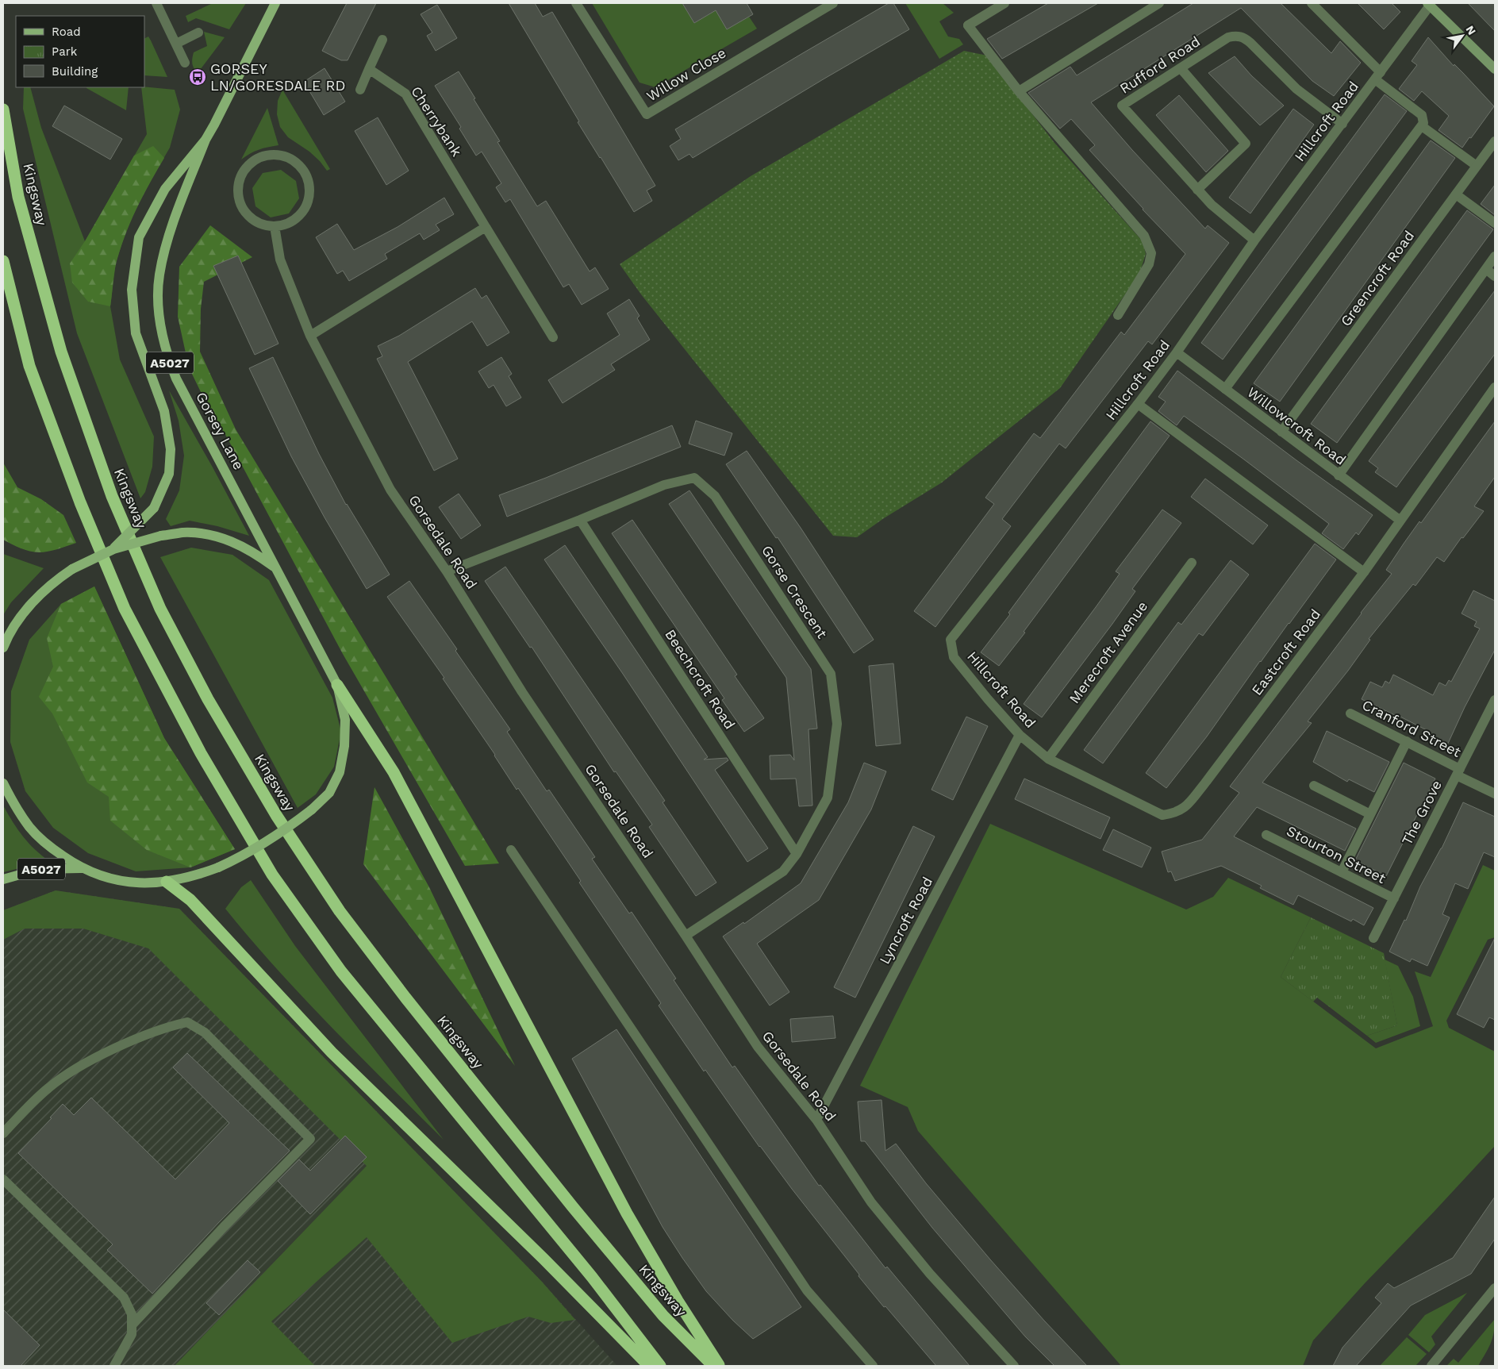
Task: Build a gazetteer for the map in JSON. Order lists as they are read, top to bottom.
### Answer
{
  "streets": {
    "highway": ["Kingsway"],
    "main road": ["A5027", "Gorsey Lane"],
    "street": [
      "Rufford Road",
      "Willow Close",
      "Cherrybank",
      "Hillcroft Road",
      "Greencroft Road",
      "Willowcroft Road",
      "Gorsedale Road",
      "Gorse Crescent",
      "Merecroft Avenue",
      "Eastcroft Road",
      "Beechcroft Road",
      "Cranford Street",
      "The Grove",
      "Stourton Street",
      "Lyncroft Road"
    ]
  },
  "crossings": [
    ["Rufford Road", "Hillcroft Road"],
    ["Hillcroft Road", "Willowcroft Road"],
    ["Hillcroft Road", "Merecroft Avenue"],
    ["Hillcroft Road", "Eastcroft Road"],
    ["Hillcroft Road", "Lyncroft Road"],
    ["Greencroft Road", "Willowcroft Road"],
    ["A5027", "Gorsey Lane"],
    ["Willowcroft Road", "Eastcroft Road"],
    ["Gorsedale Road", "Gorse Crescent"],
    ["Gorsedale Road", "Lyncroft Road"],
    ["Gorse Crescent", "Beechcroft Road"],
    ["Merecroft Avenue", "Eastcroft Road"],
    ["Cranford Street", "The Grove"],
    ["The Grove", "Stourton Street"]
  ],
  "places": {
    "bus stop": ["GORSEY LN/GORESDALE RD"]
  },
  "legend": ["Road", "Park", "Building"],
  "north": "top right"
}
